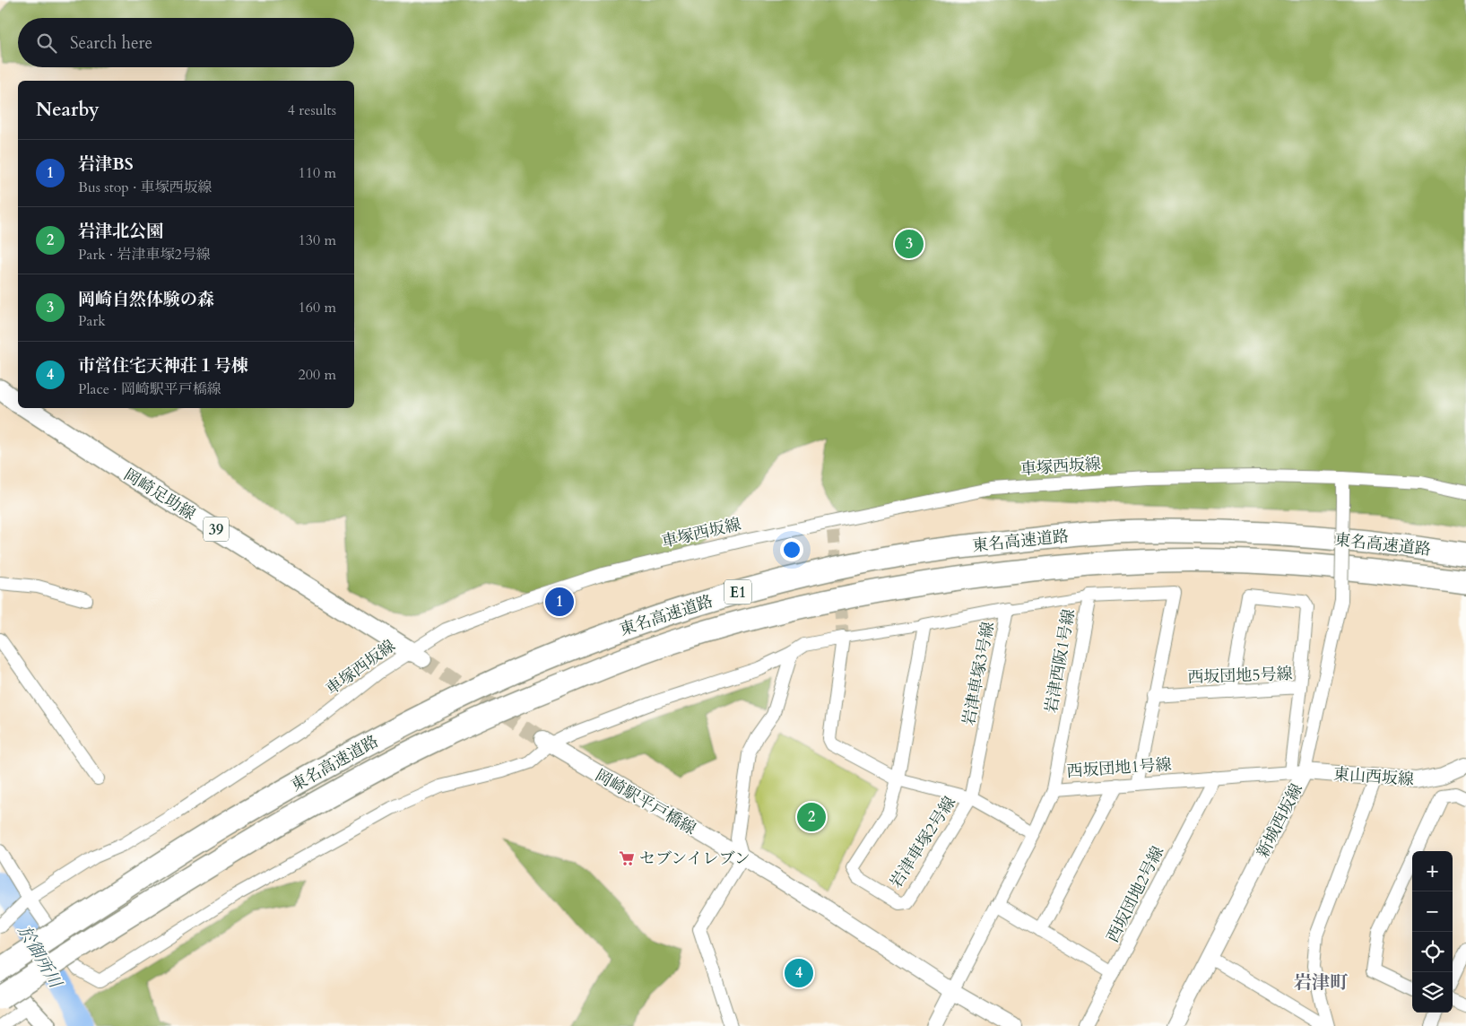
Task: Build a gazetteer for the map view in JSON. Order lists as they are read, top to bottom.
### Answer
{
  "streets": {
    "highway": ["東名高速道路", "E1"],
    "main road": ["岡崎足助線", "39"],
    "street": [
      "車塚西坂線",
      "岩津西阪1号線",
      "岩津車塚3号線",
      "西坂団地5号線",
      "西坂団地1号線",
      "東山西坂線",
      "岡崎駅平戸橋線",
      "新城西坂線",
      "岩津車塚2号線",
      "西坂団地2号線"
    ]
  },
  "crossings": [
    ["車塚西坂線", "岡崎足助線"],
    ["車塚西坂線", "新城西坂線"],
    ["岩津西阪1号線", "西坂団地5号線"],
    ["岩津西阪1号線", "西坂団地1号線"],
    ["岩津車塚3号線", "岩津車塚2号線"],
    ["西坂団地5号線", "西坂団地1号線"],
    ["西坂団地5号線", "東山西坂線"],
    ["西坂団地5号線", "新城西坂線"],
    ["西坂団地1号線", "東山西坂線"],
    ["西坂団地1号線", "岡崎駅平戸橋線"],
    ["西坂団地1号線", "新城西坂線"],
    ["西坂団地1号線", "西坂団地2号線"],
    ["東山西坂線", "新城西坂線"]
  ],
  "districts": ["岩津町"],
  "water": ["於御所川"],
  "places": {
    "supermarket": ["セブンイレブン"]
  },
  "page": {
    "search": "Search here",
    "heading": ["Nearby", "4 results"],
    "list": [
      {
        "mark": "1",
        "name": "岩津BS",
        "note": "Bus stop · 車塚西坂線",
        "value": "110 m"
      },
      {
        "mark": "2",
        "name": "岩津北公園",
        "note": "Park · 岩津車塚2号線",
        "value": "130 m"
      },
      {
        "mark": "3",
        "name": "岡崎自然体験の森",
        "note": "Park",
        "value": "160 m"
      },
      {
        "mark": "4",
        "name": "市営住宅天神荘１号棟",
        "note": "Place · 岡崎駅平戸橋線",
        "value": "200 m"
      }
    ],
    "pins": [
      "3",
      "1",
      "2",
      "4"
    ],
    "map_buttons": ["+", "−"]
  }
}
